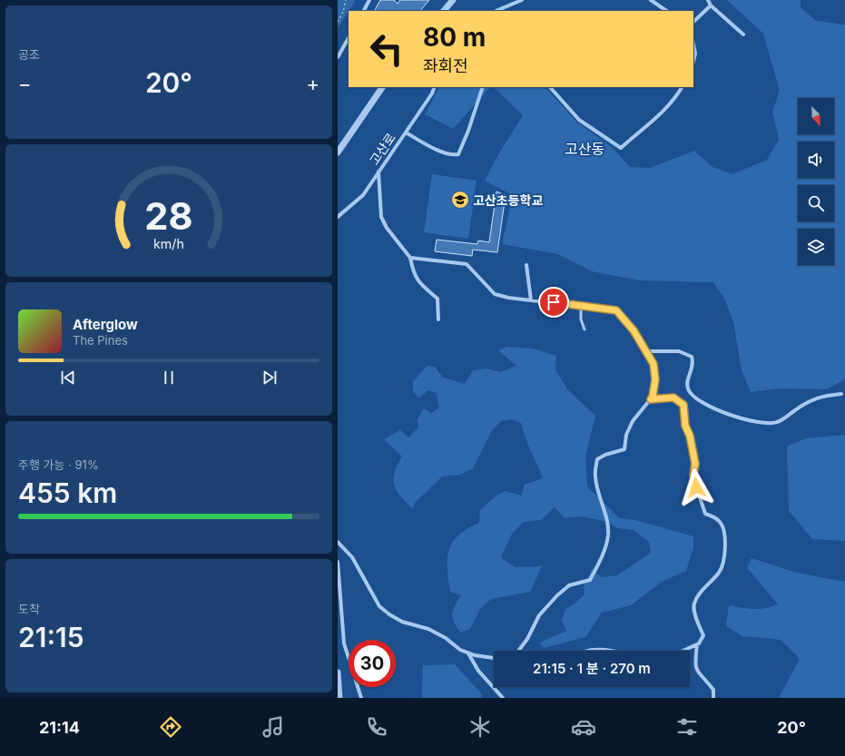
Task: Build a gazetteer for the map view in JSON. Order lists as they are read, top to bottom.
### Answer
{
  "streets": {
    "street": ["고산로"]
  },
  "districts": ["고산동"],
  "places": {
    "school or university": ["고산초등학교"]
  },
  "north": "bottom right",
  "page": {
    "tile": [
      "공조",
      ["주행 가능 · 91%", "455 km"],
      ["도착", "21:15"]
    ],
    "turn": ["80 m", "좌회전"],
    "heat": ["−", "20°", "+"],
    "song": ["Afterglow", "The Pines"],
    "limit": "30",
    "trip": "21:15 · 1 분 · 270 m",
    "tabs": ["21:14", "20°"],
    "gauge": ["28", "km/h"]
  }
}
